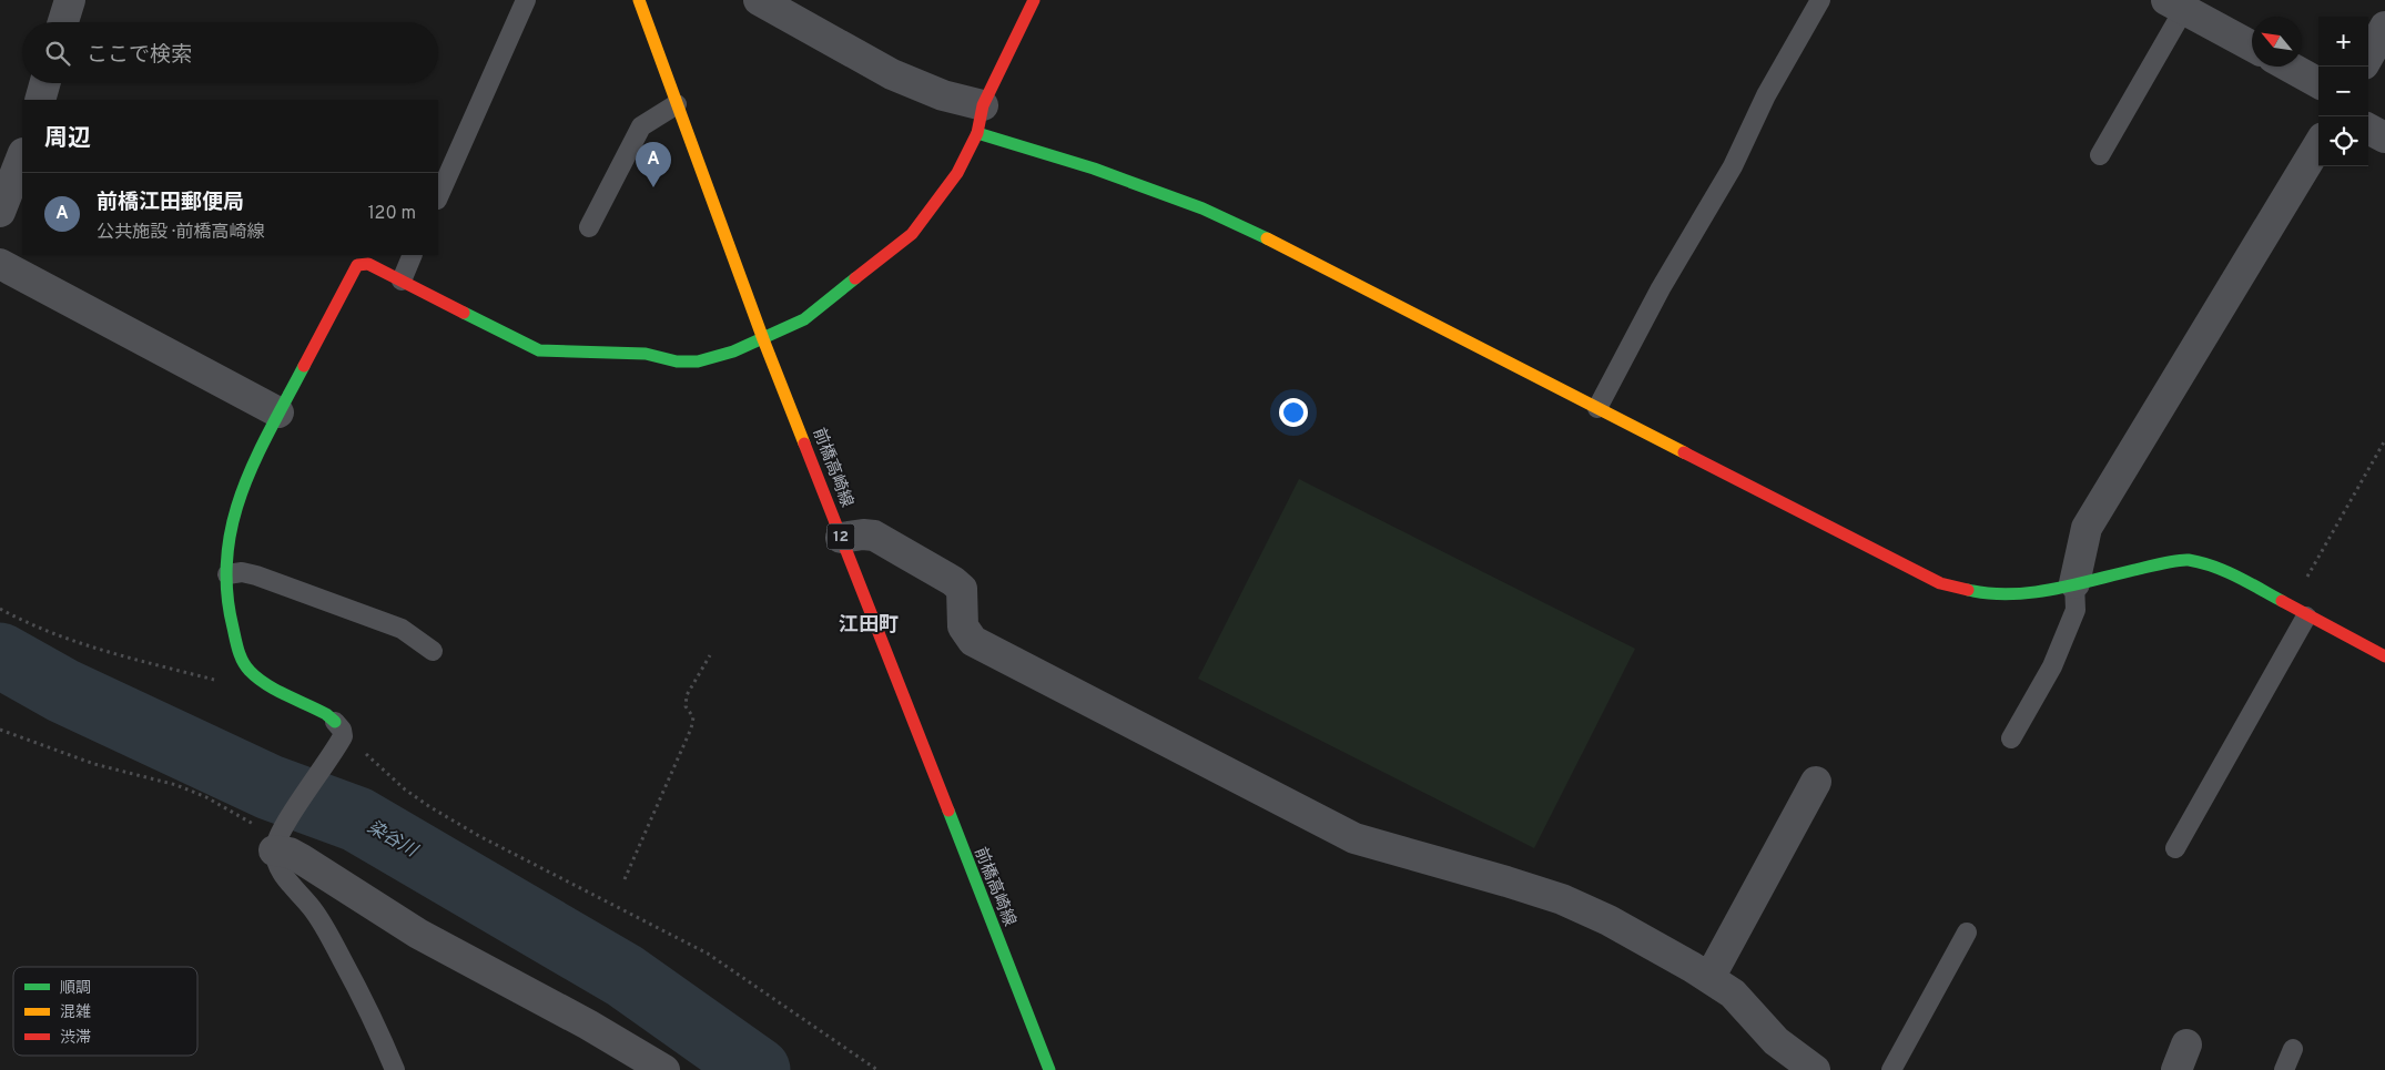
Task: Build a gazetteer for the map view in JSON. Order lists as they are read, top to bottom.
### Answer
{
  "streets": {
    "street": ["前橋高崎線", "12"]
  },
  "districts": ["江田町"],
  "water": ["染谷川"],
  "legend": ["順調", "混雑", "渋滞"],
  "north": "top left",
  "page": {
    "map_buttons": ["+", "−"],
    "search": "ここで検索",
    "heading": "周辺",
    "pins": "A",
    "list": [
      {
        "mark": "A",
        "name": "前橋江田郵便局",
        "note": "公共施設 · 前橋高崎線",
        "value": "120 m"
      }
    ]
  }
}
